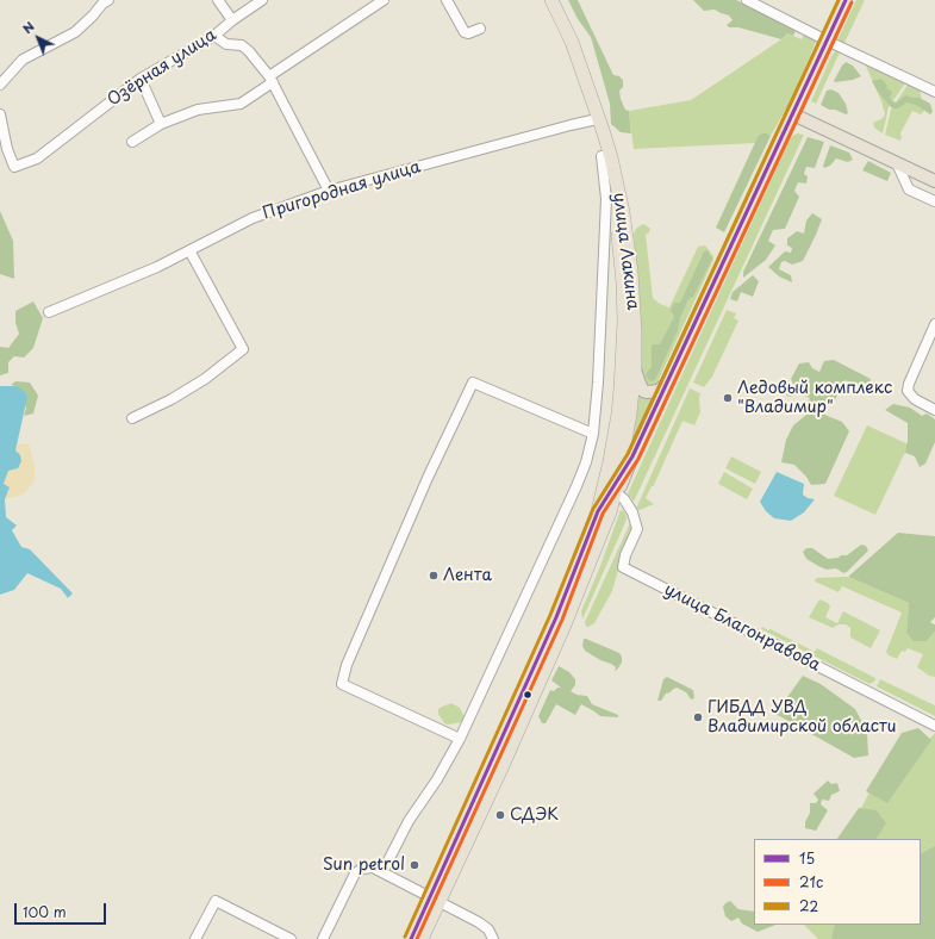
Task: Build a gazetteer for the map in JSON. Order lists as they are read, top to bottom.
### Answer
{
  "streets": {
    "highway": ["улица Лакина"],
    "street": ["Озёрная улица", "Пригородная улица", "улица Благонравова"]
  },
  "crossings": [
    ["Пригородная улица", "улица Лакина"],
    ["улица Лакина", "улица Благонравова"]
  ],
  "places": [
    "Ледовый комплекс \"Владимир\"",
    "Лента",
    "ГИБДД УВД Владимирской области",
    "СДЭК",
    "Sun petrol"
  ],
  "lines": ["transit line 15", "transit line 22", "transit line 21с"],
  "legend": ["15", "21с", "22"],
  "scale_bar": "100 m",
  "north": "top left"
}
